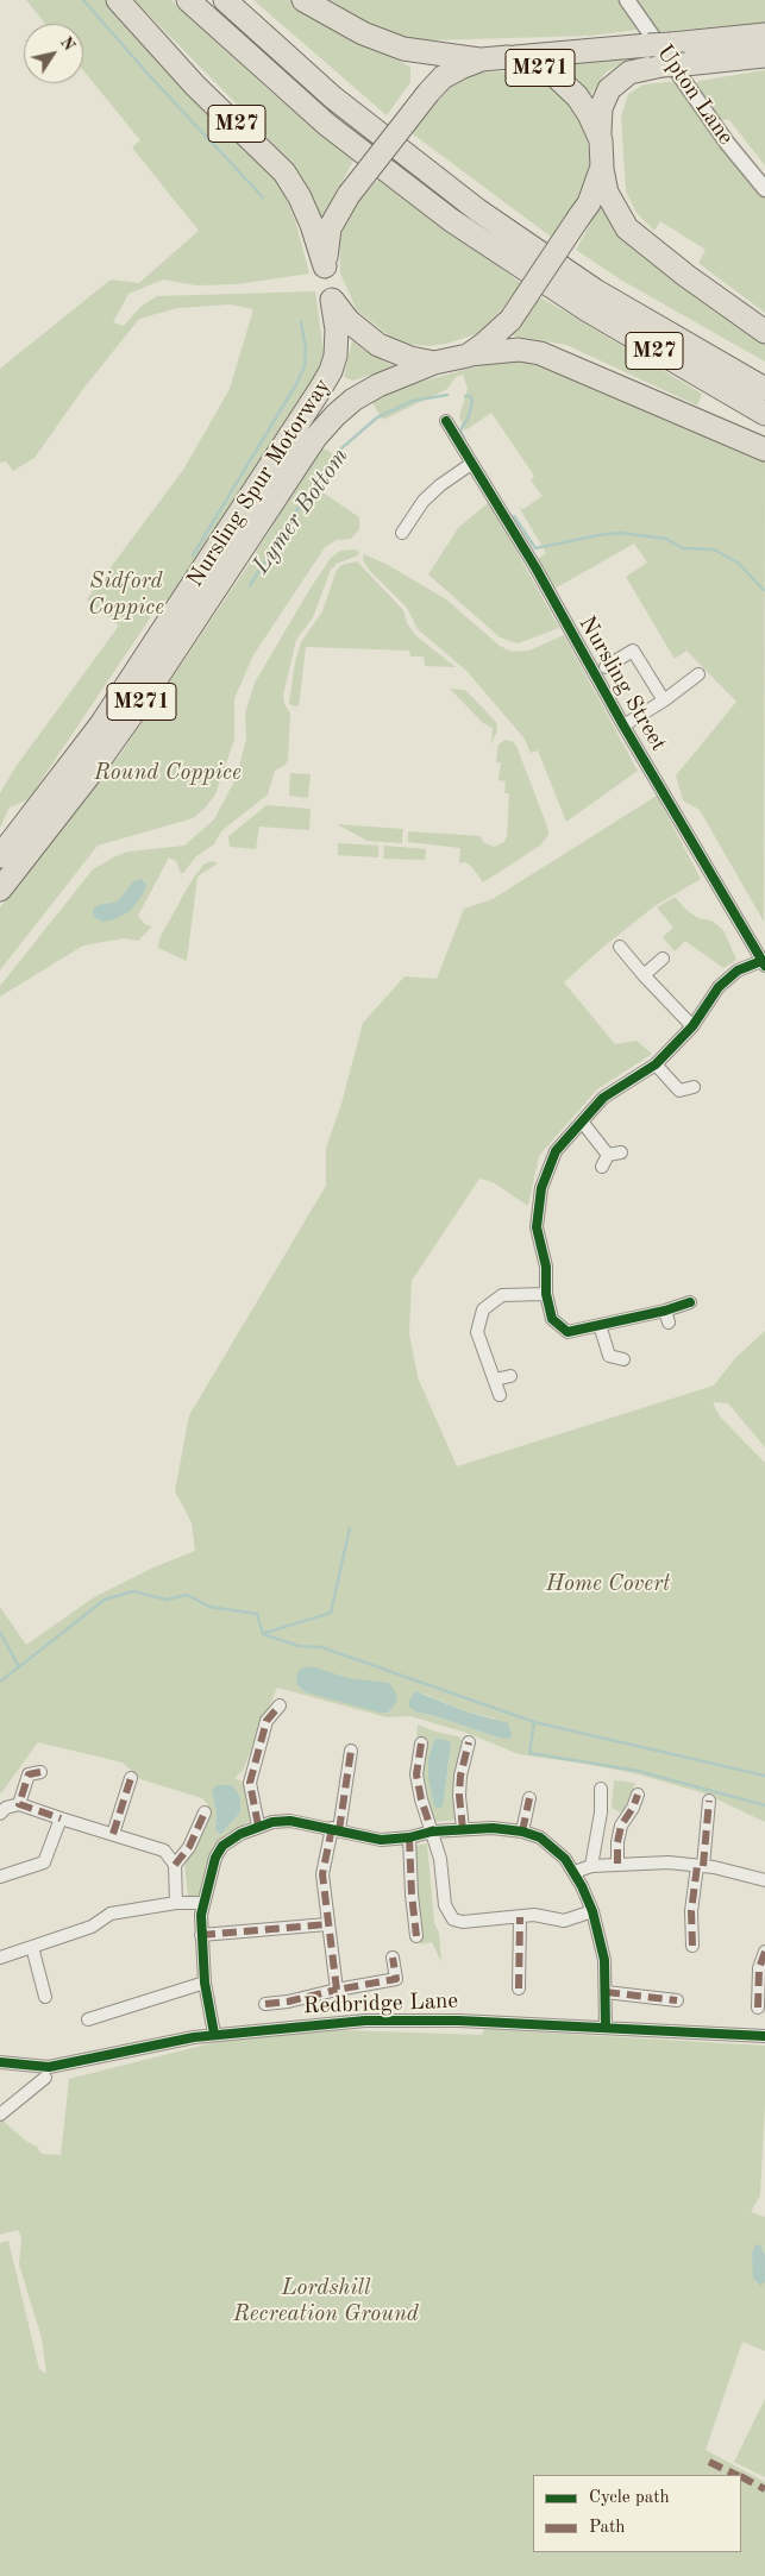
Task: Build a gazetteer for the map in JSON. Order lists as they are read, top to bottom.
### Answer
{
  "streets": {
    "highway": ["M271", "M27", "Nursling Spur Motorway"],
    "street": ["Upton Lane", "Nursling Street", "Redbridge Lane"]
  },
  "crossings": [
    ["M271", "M27"],
    ["M271", "Nursling Spur Motorway"]
  ],
  "water": ["Lymer Bottom"],
  "parks": [
    "Sidford Coppice",
    "Round Coppice",
    "Home Covert",
    "Lordshill Recreation Ground"
  ],
  "legend": ["Cycle path", "Path"],
  "north": "top right"
}
